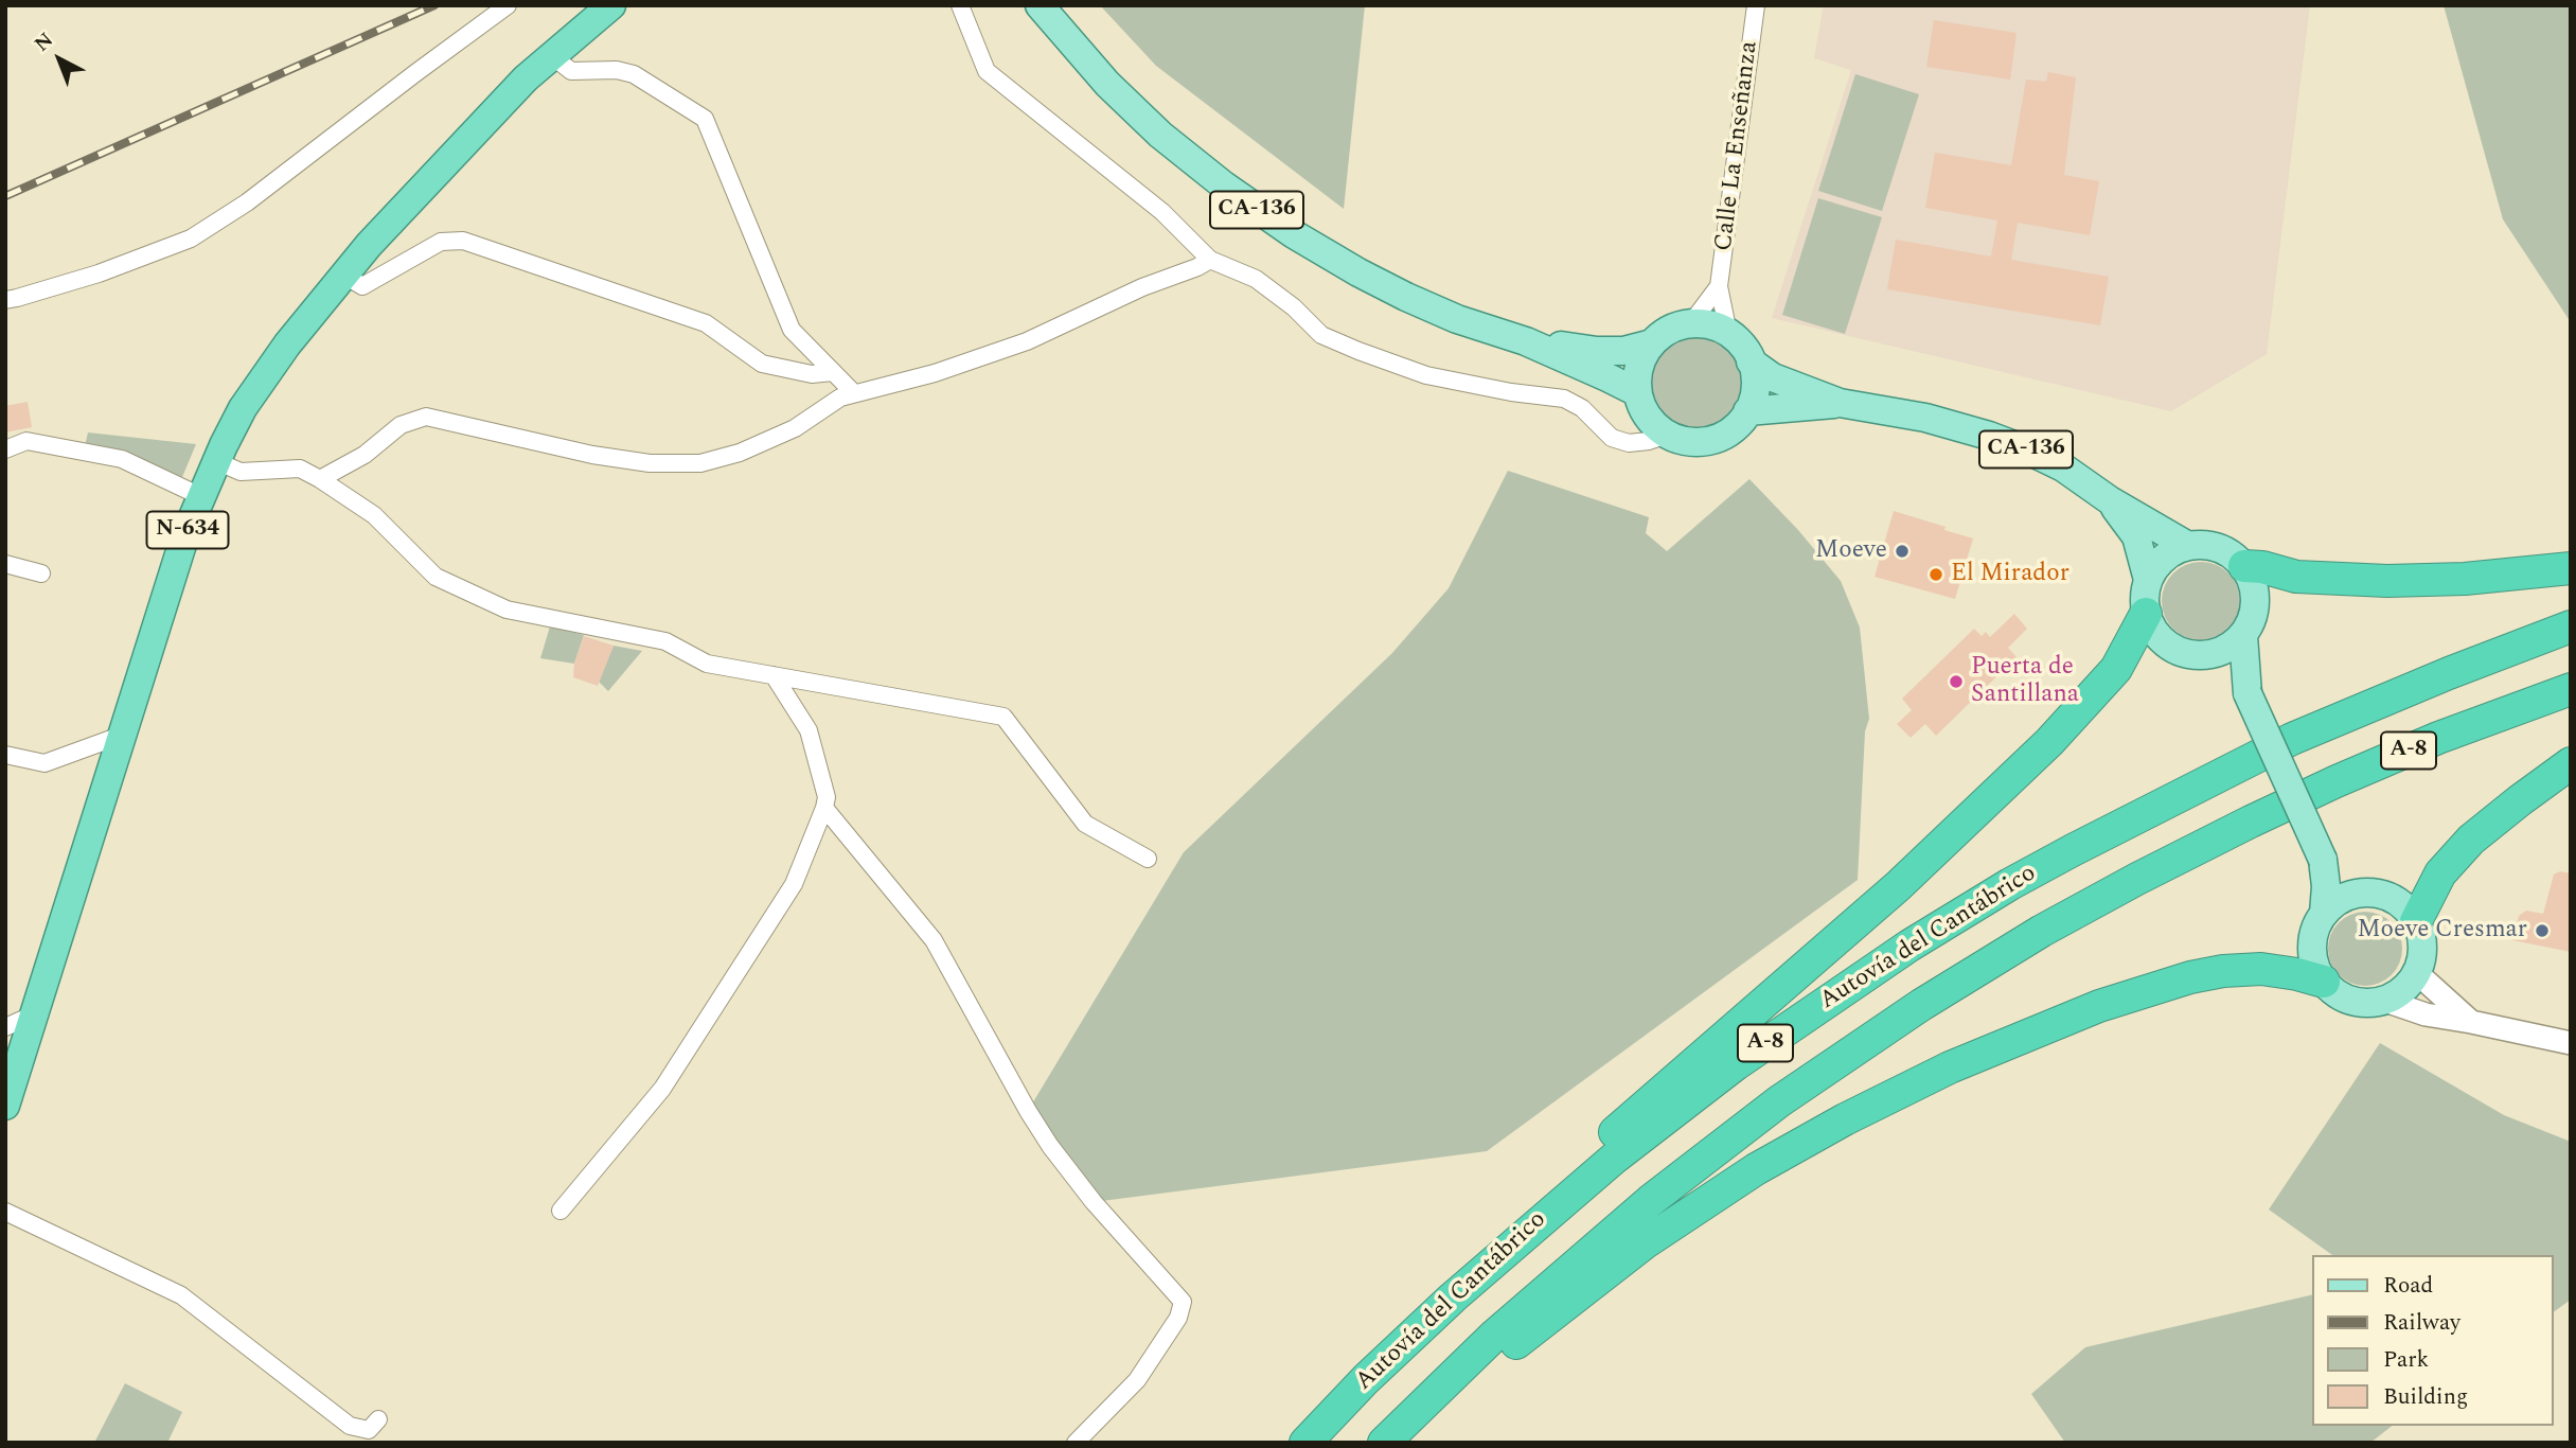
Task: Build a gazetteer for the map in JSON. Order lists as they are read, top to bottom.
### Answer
{
  "streets": {
    "highway": ["N-634", "A-8", "Autovía del Cantábrico"],
    "main road": ["CA-136"],
    "street": ["Calle La Enseñanza"]
  },
  "places": [
    "Moeve",
    "El Mirador",
    "Puerta de Santillana",
    "Moeve Cresmar"
  ],
  "legend": [
    "Road",
    "Railway",
    "Park",
    "Building"
  ],
  "north": "top left"
}
